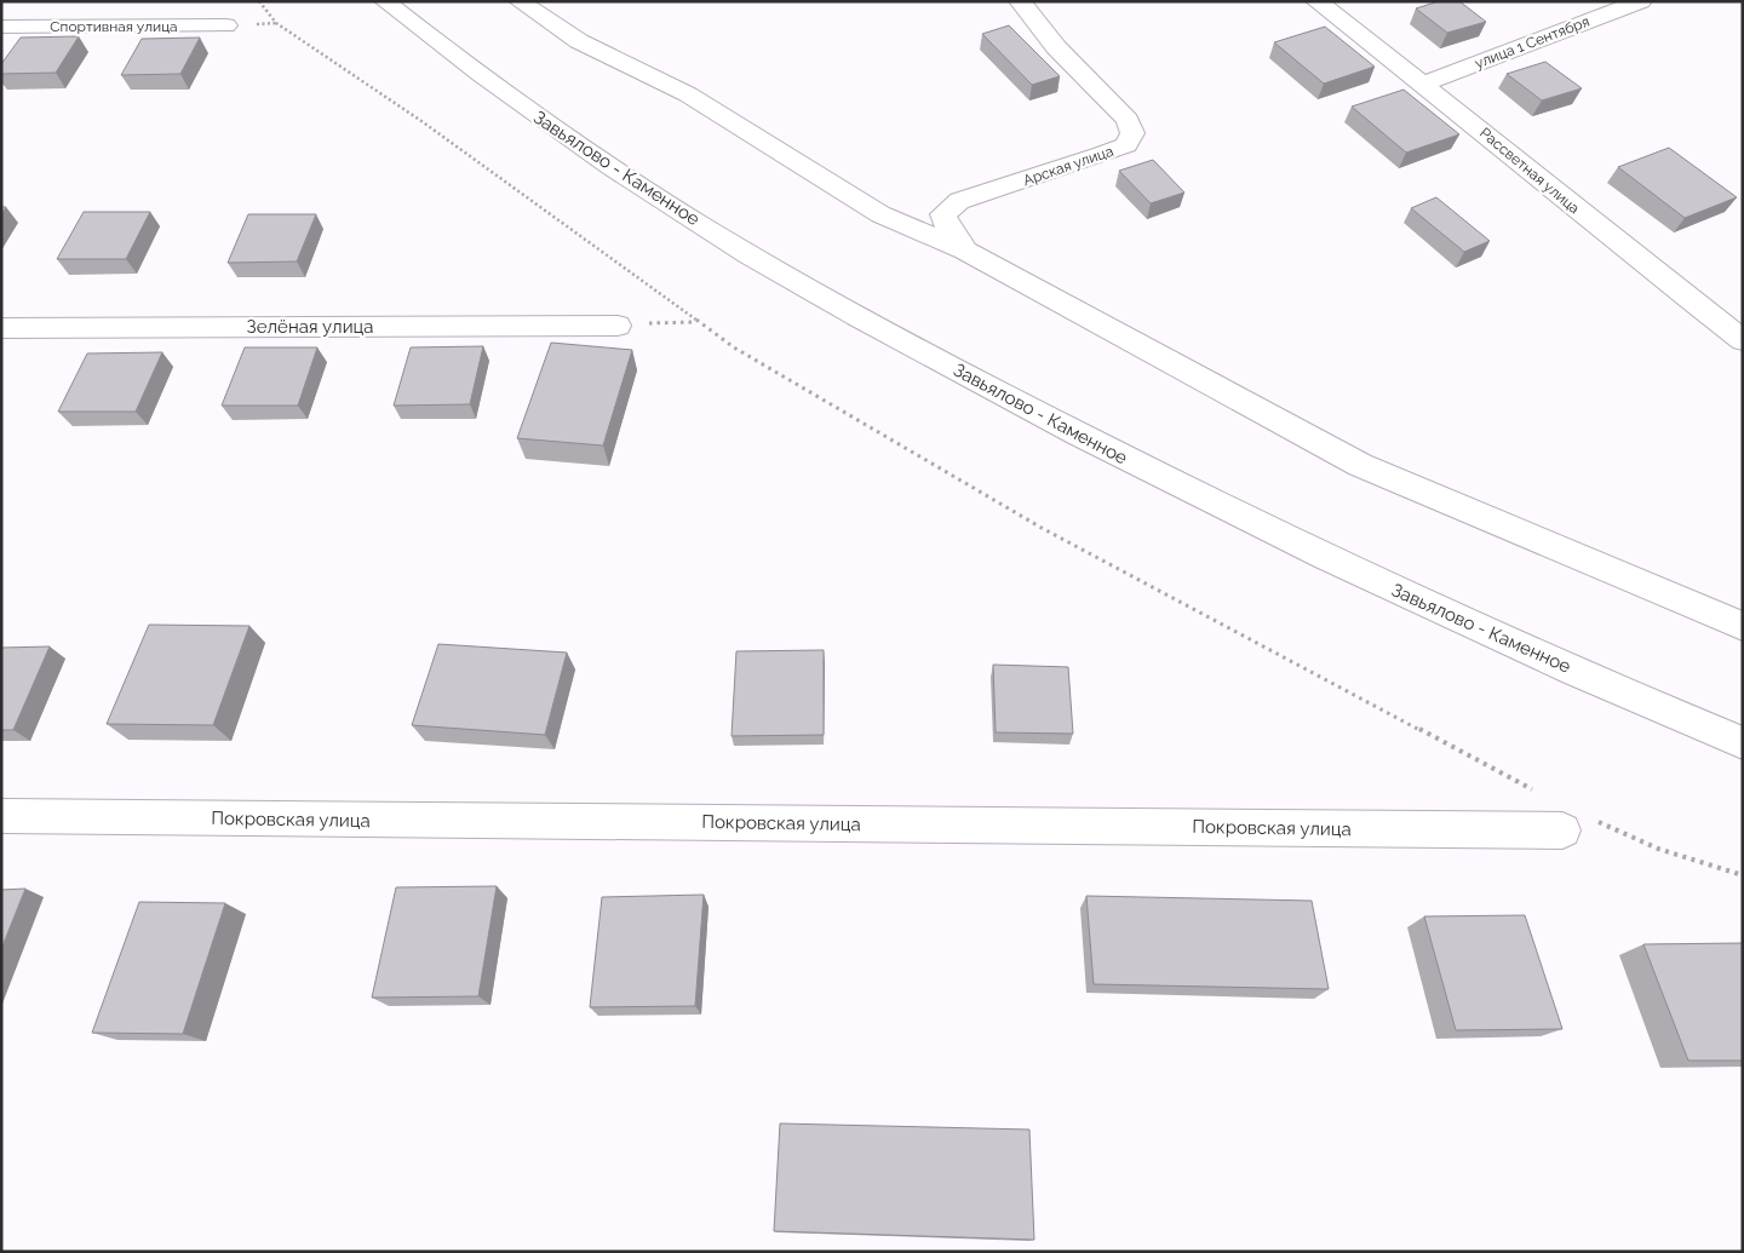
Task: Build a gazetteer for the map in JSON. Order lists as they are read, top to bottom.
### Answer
{
  "streets": {
    "street": [
      "Спортивная улица",
      "улица 1 Сентября",
      "Арская улица",
      "Завьялово - Каменное",
      "Рассветная улица",
      "Зелёная улица",
      "Покровская улица"
    ]
  },
  "crossings": [
    ["улица 1 Сентября", "Рассветная улица"]
  ]
}
